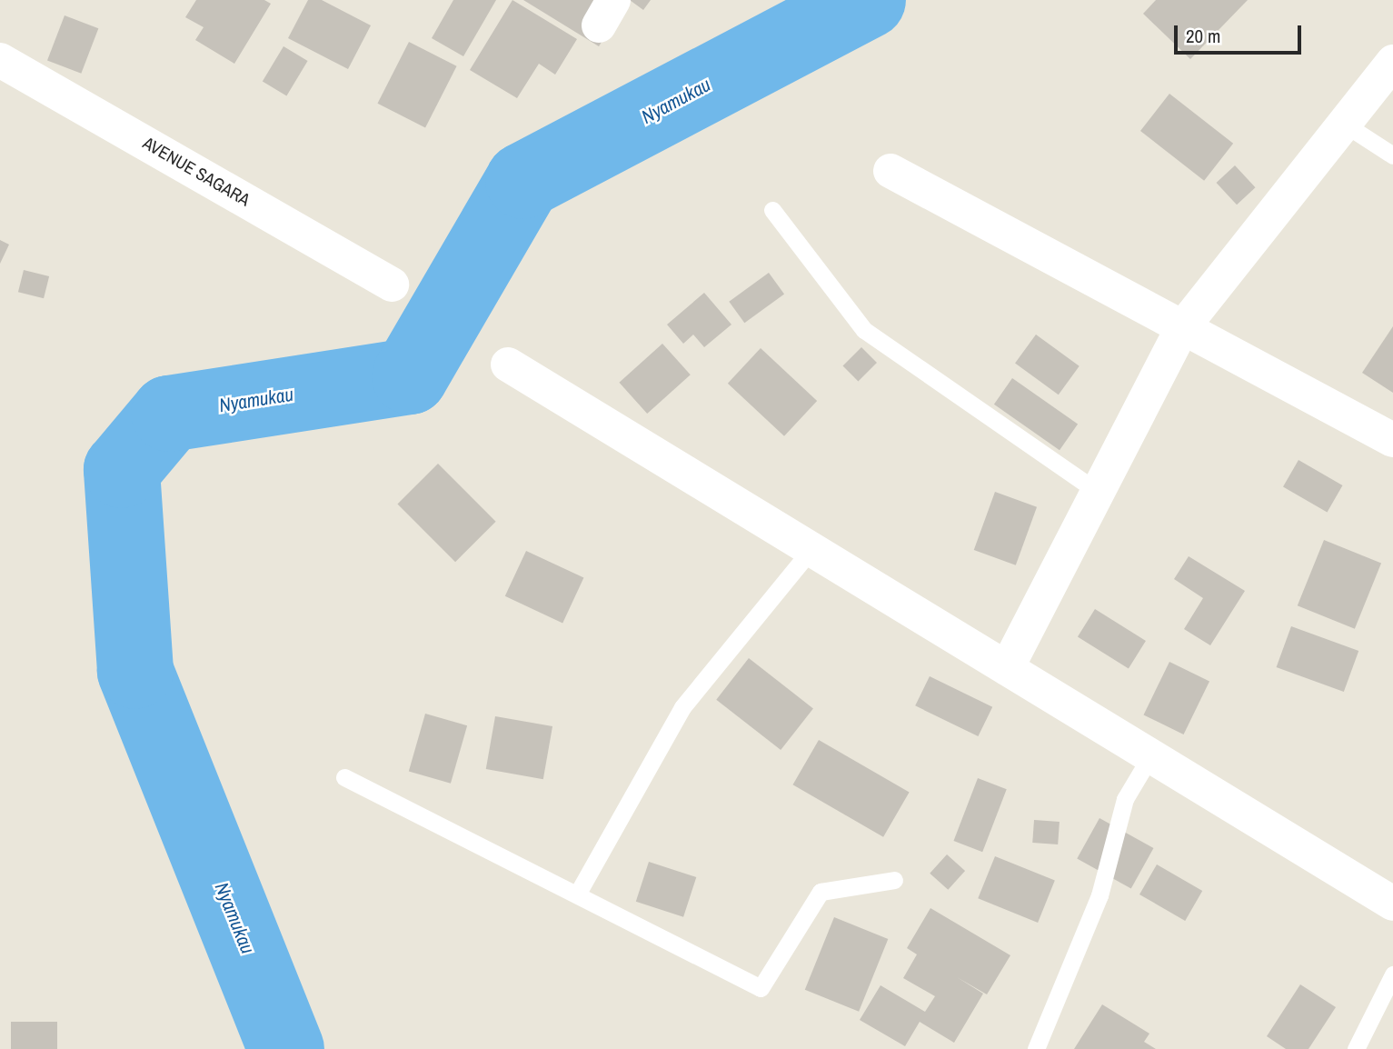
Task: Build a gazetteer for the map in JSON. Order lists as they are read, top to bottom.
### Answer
{
  "streets": {
    "street": ["AVENUE SAGARA"]
  },
  "water": ["Nyamukau"],
  "scale_bar": "20 m"
}
